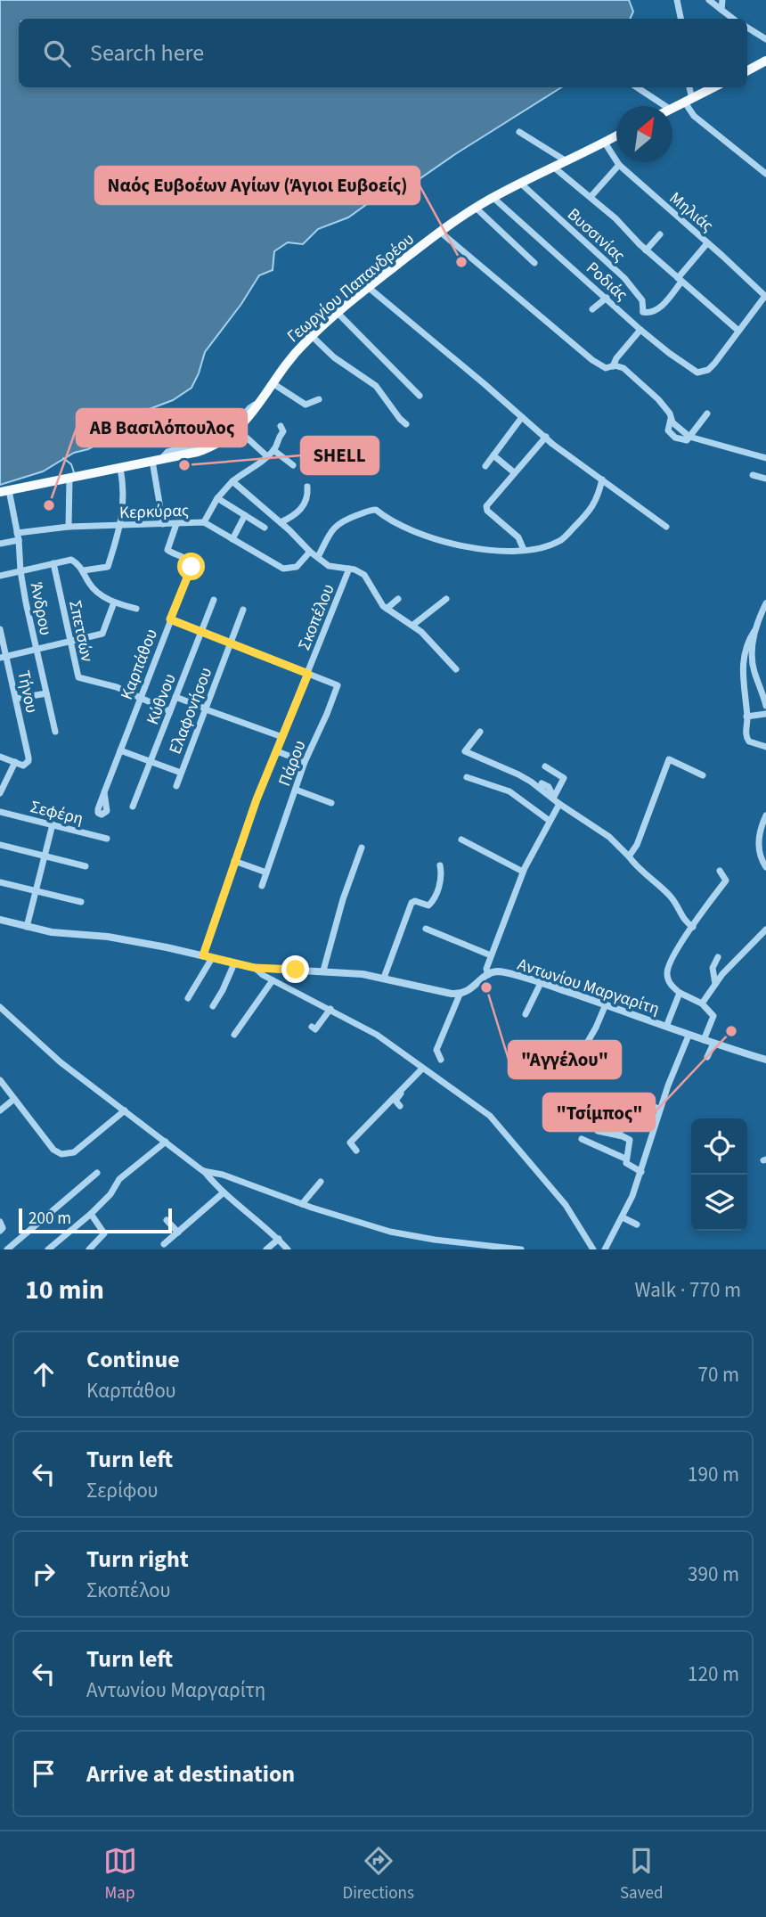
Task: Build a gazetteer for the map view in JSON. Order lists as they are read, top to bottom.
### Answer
{
  "streets": {
    "main road": ["Γεωργίου Παπανδρέου"],
    "street": [
      "Μηλιάς",
      "Βυσσινίας",
      "Ροδιάς",
      "Κερκύρας",
      "Άνδρου",
      "Σκοπέλου",
      "Σπετσών",
      "Καρπάθου",
      "Τήνου",
      "Κύθνου",
      "Ελαφονήσου",
      "Πάρου",
      "Σεφέρη",
      "Αντωνίου Μαργαρίτη"
    ]
  },
  "crossings": [
    ["Μηλιάς", "Γεωργίου Παπανδρέου"],
    ["Βυσσινίας", "Γεωργίου Παπανδρέου"],
    ["Ροδιάς", "Γεωργίου Παπανδρέου"],
    ["Γεωργίου Παπανδρέου", "Άνδρου"],
    ["Κερκύρας", "Άνδρου"],
    ["Κερκύρας", "Καρπάθου"],
    ["Σκοπέλου", "Πάρου"],
    ["Σπετσών", "Καρπάθου"]
  ],
  "places": [
    "Ναός Ευβοέων Αγίων (Άγιοι Ευβοείς)",
    "SHELL",
    "ΑΒ Βασιλόπουλος",
    "\"Αγγέλου\"",
    "\"Τσίμπος\""
  ],
  "scale_bar": "200 m",
  "north": "top right",
  "page": {
    "search": "Search here",
    "scale": "200 m",
    "heading": ["10 min", "Walk · 770 m"],
    "list": [
      ["Continue", "Καρπάθου", "70 m"],
      ["Turn left", "Σερίφου", "190 m"],
      ["Turn right", "Σκοπέλου", "390 m"],
      ["Turn left", "Αντωνίου Μαργαρίτη", "120 m"],
      "Arrive at destination"
    ],
    "nav": ["Map", "Directions", "Saved"]
  }
}
